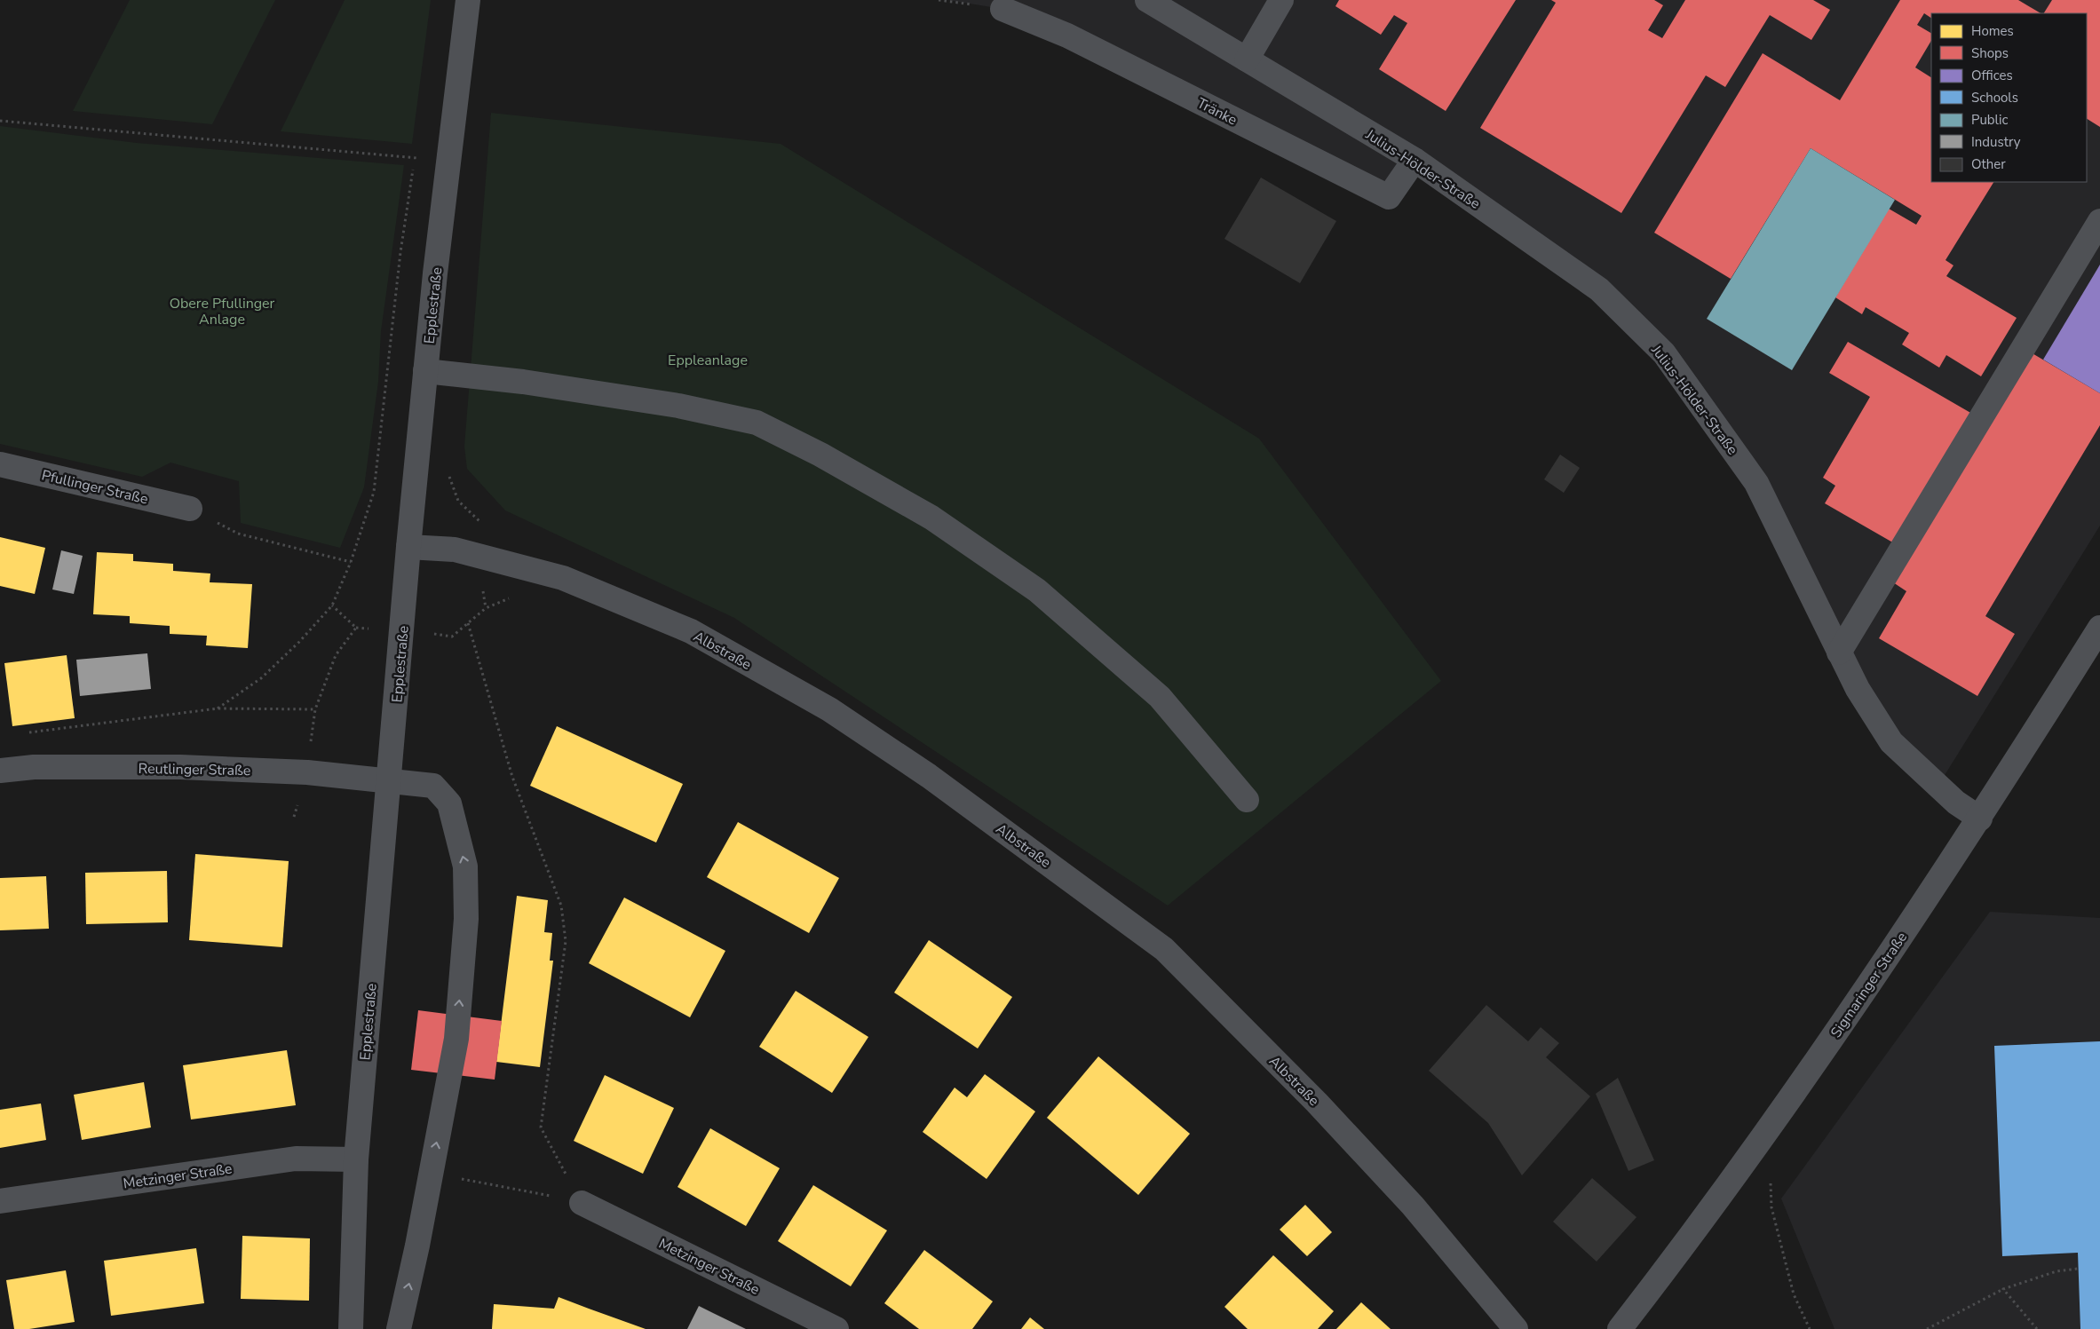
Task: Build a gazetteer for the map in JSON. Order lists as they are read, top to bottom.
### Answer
{
  "streets": {
    "street": [
      "Tränke",
      "Julius-Hölder-Straße",
      "Epplestraße",
      "Pfullinger Straße",
      "Albstraße",
      "Reutlinger Straße",
      "Sigmaringer Straße",
      "Metzinger Straße"
    ]
  },
  "crossings": [
    ["Tränke", "Julius-Hölder-Straße"],
    ["Julius-Hölder-Straße", "Sigmaringer Straße"],
    ["Epplestraße", "Albstraße"],
    ["Epplestraße", "Reutlinger Straße"],
    ["Epplestraße", "Metzinger Straße"]
  ],
  "one_way": ["Reutlinger Straße"],
  "parks": ["Obere Pfullinger Anlage", "Eppleanlage"],
  "legend": [
    "Homes",
    "Shops",
    "Offices",
    "Schools",
    "Public",
    "Industry",
    "Other"
  ]
}
